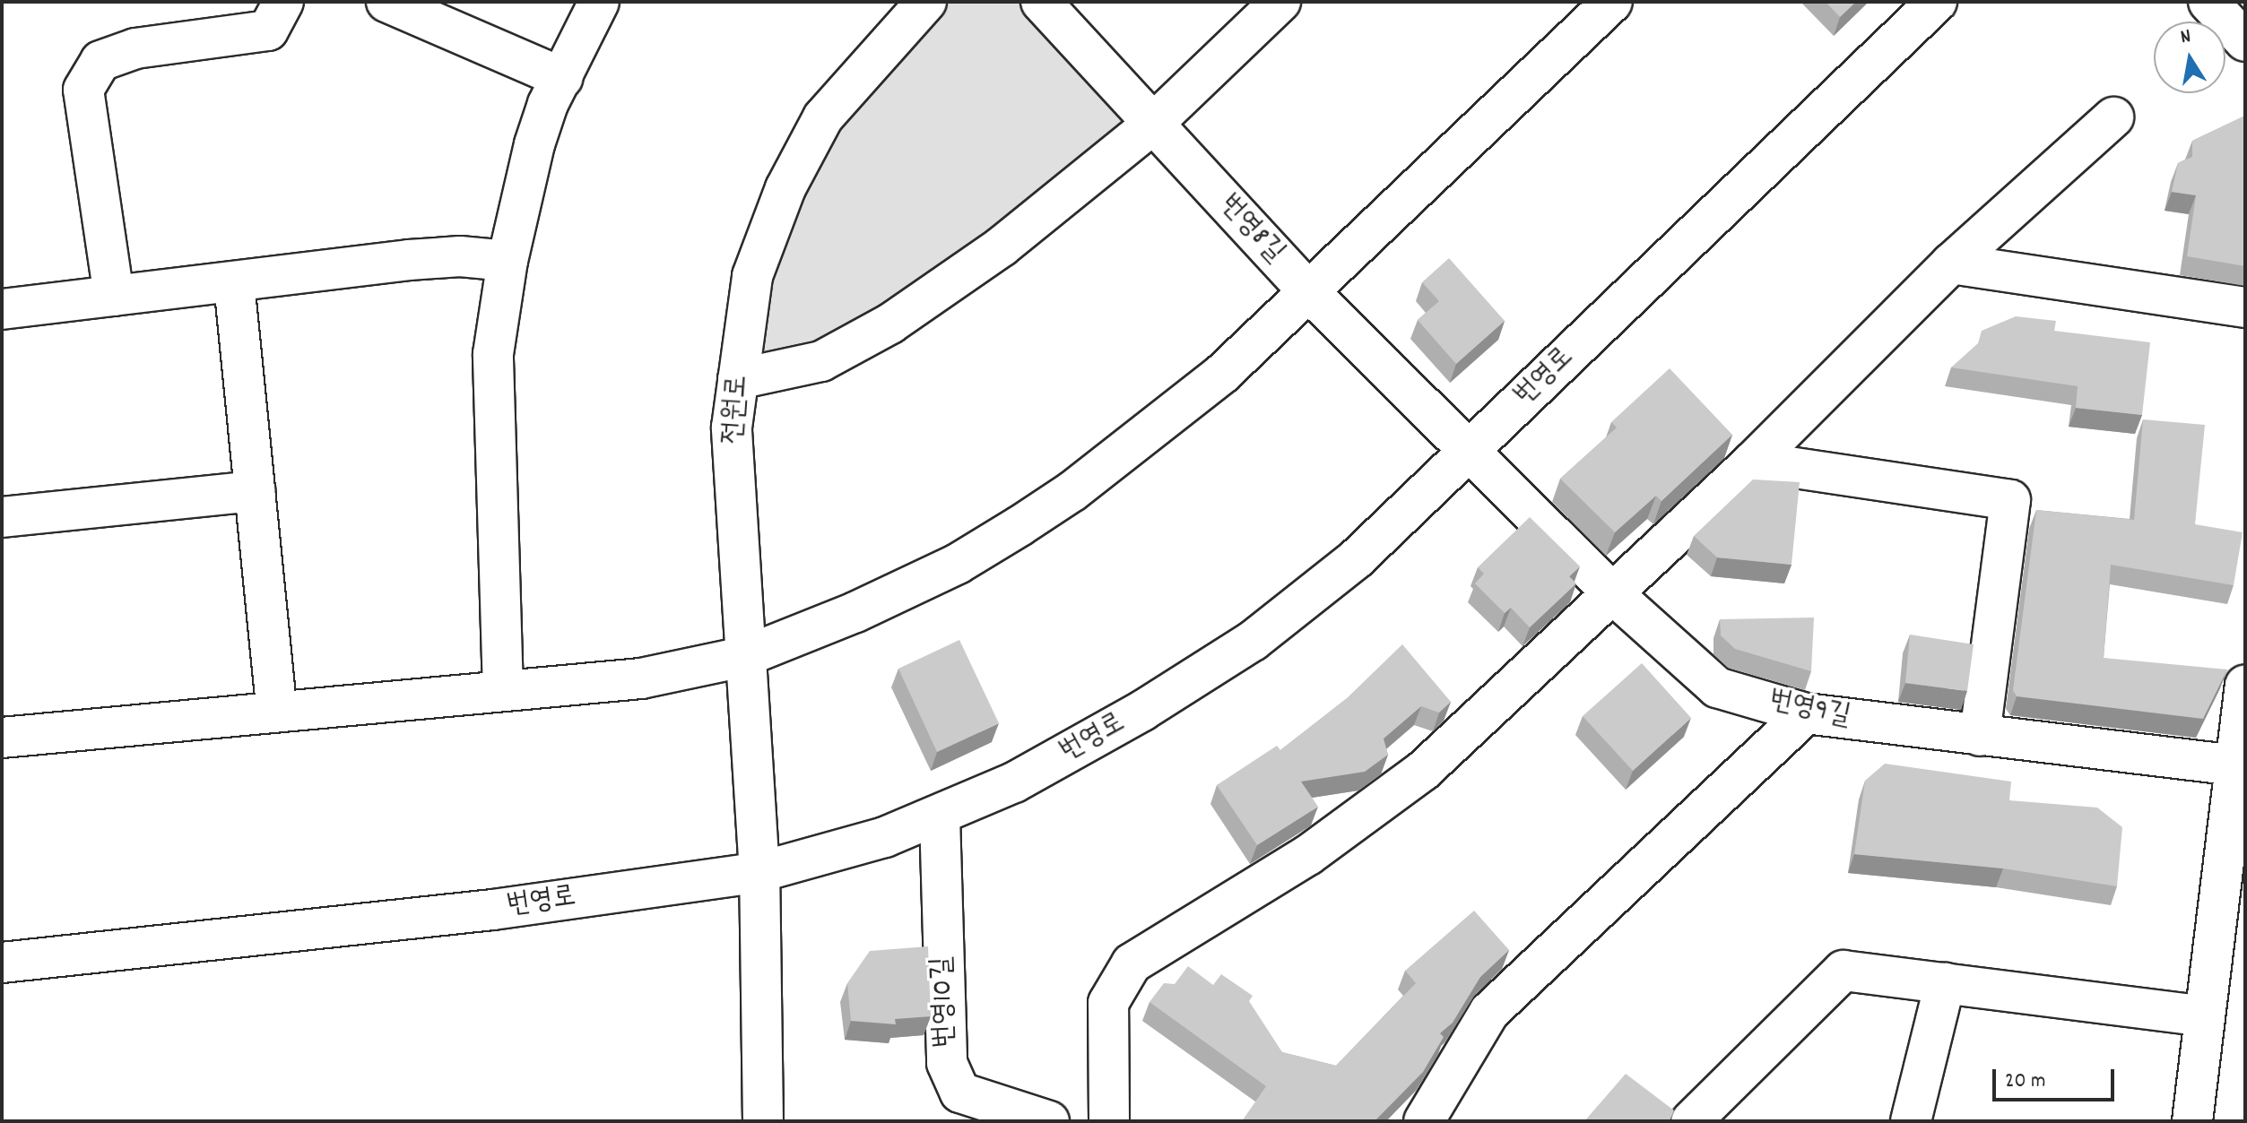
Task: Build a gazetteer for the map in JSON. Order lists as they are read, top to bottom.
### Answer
{
  "streets": {
    "street": [
      "번영8길",
      "번영로",
      "전원로",
      "번영9길",
      "번영10길"
    ]
  },
  "crossings": [
    ["번영8길", "번영로"],
    ["번영8길", "번영9길"],
    ["번영로", "전원로"],
    ["번영로", "번영9길"],
    ["번영로", "번영10길"]
  ],
  "scale_bar": "20 m",
  "north": "top"
}
